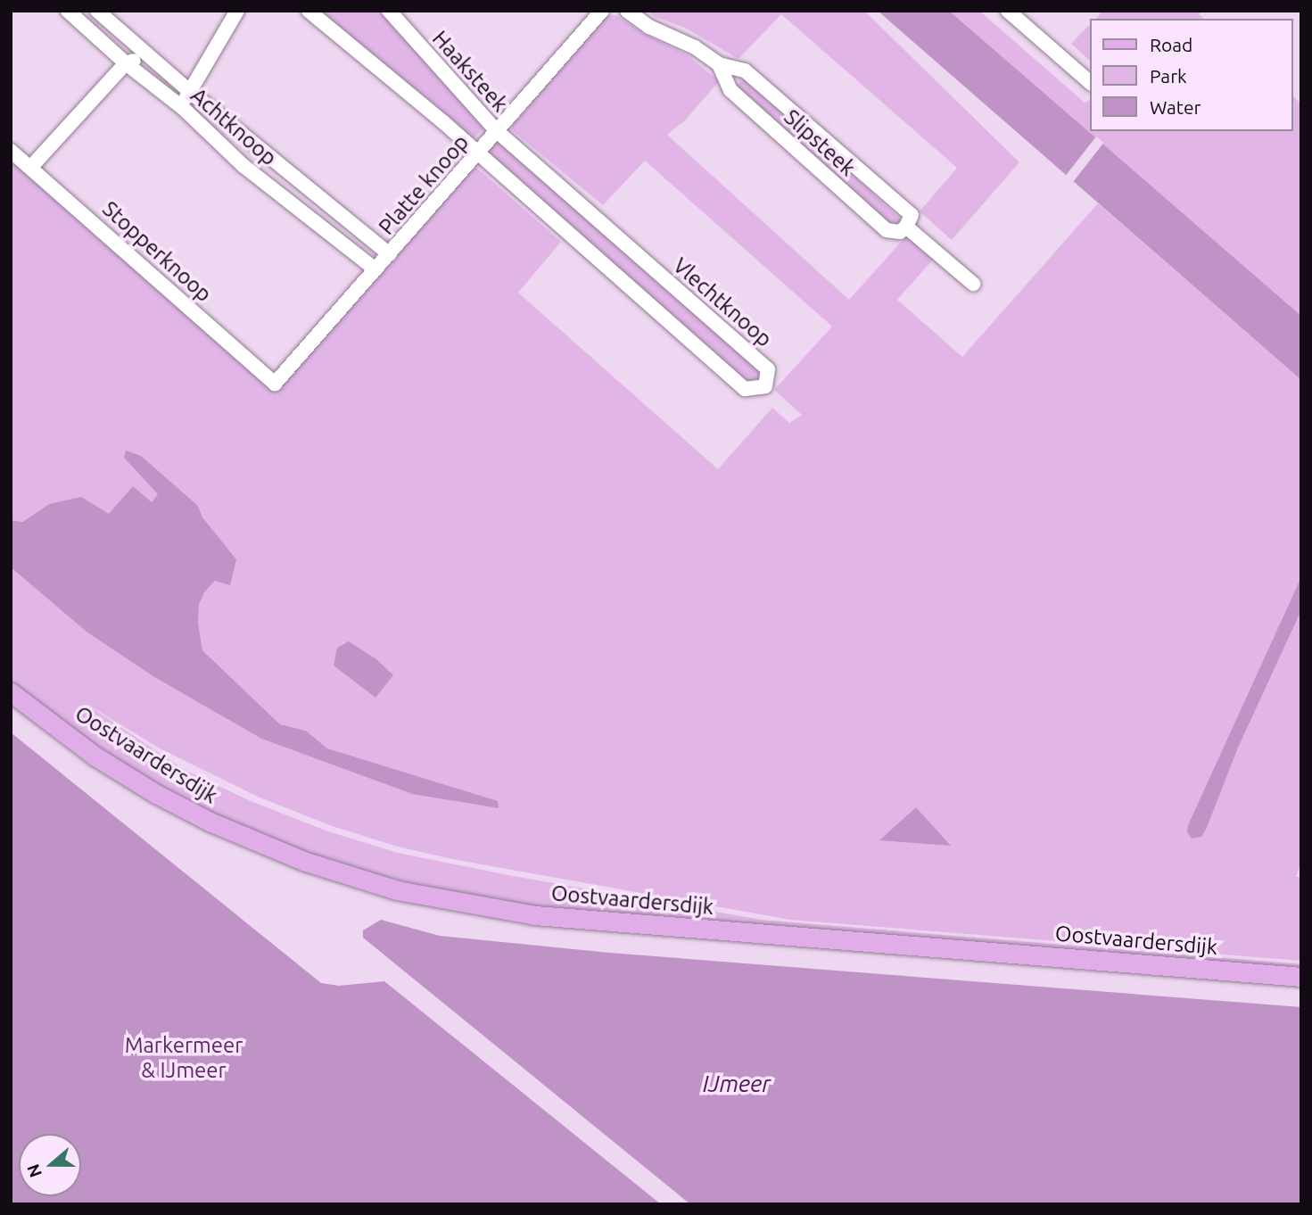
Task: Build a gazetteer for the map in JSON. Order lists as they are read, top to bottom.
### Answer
{
  "streets": {
    "main road": ["Oostvaardersdijk"],
    "street": [
      "Haaksteek",
      "Achtknoop",
      "Slipsteek",
      "Platte knoop",
      "Stopperknoop",
      "Vlechtknoop"
    ]
  },
  "crossings": [
    ["Haaksteek", "Platte knoop"],
    ["Haaksteek", "Vlechtknoop"],
    ["Achtknoop", "Platte knoop"],
    ["Platte knoop", "Stopperknoop"],
    ["Platte knoop", "Vlechtknoop"]
  ],
  "water": ["IJmeer"],
  "parks": ["Markermeer & IJmeer"],
  "legend": ["Road", "Park", "Water"],
  "north": "left"
}
